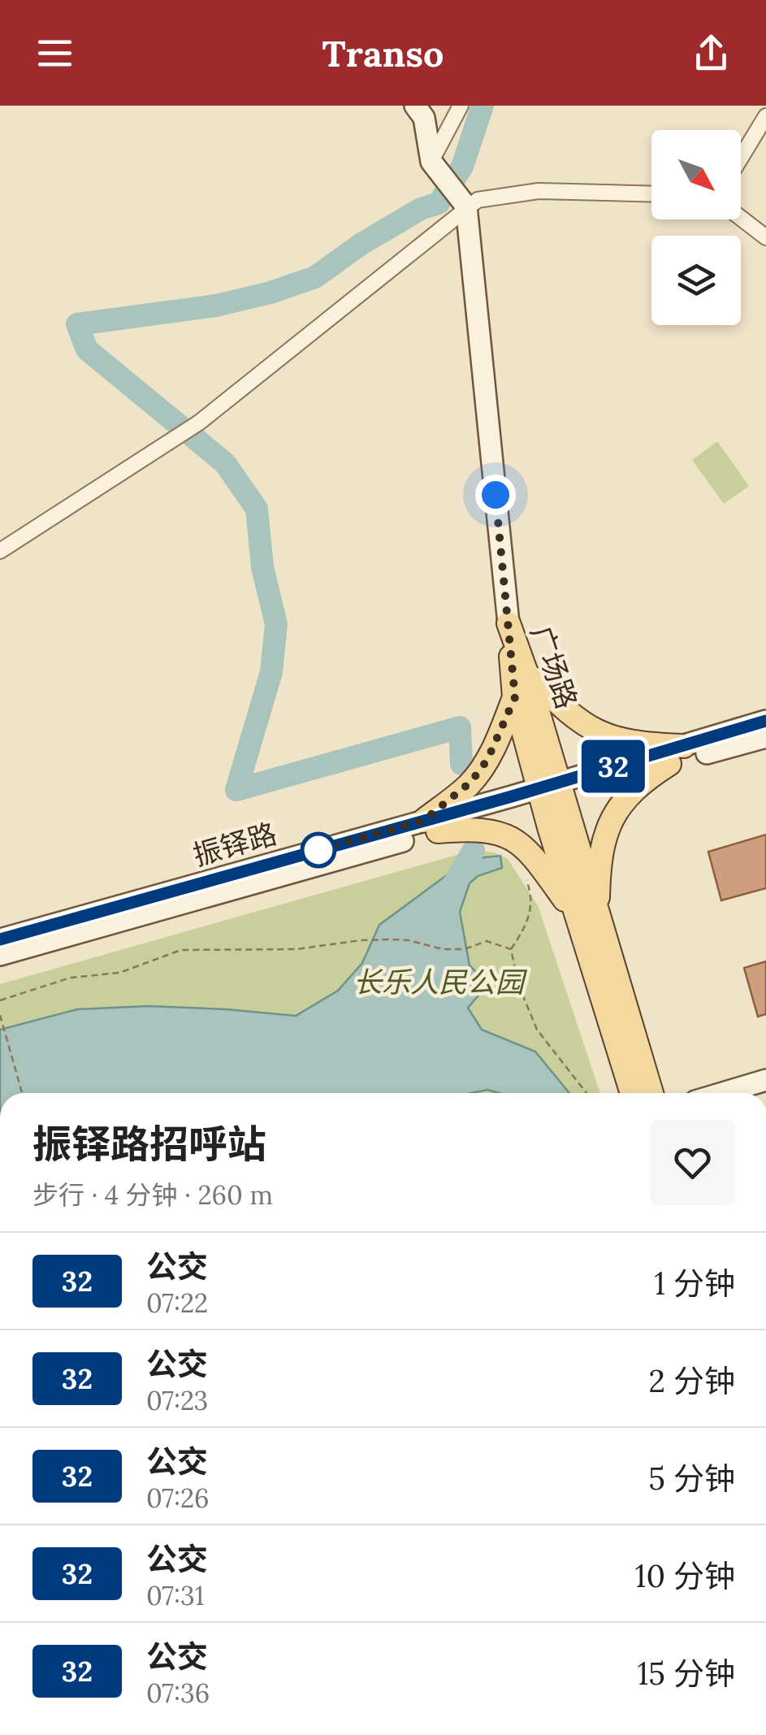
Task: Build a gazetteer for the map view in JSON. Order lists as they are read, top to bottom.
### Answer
{
  "streets": {
    "main road": ["广场路", "振铎路"]
  },
  "crossings": [
    ["广场路", "振铎路"]
  ],
  "parks": ["长乐人民公园"],
  "lines": ["bus line 32"],
  "north": "bottom right",
  "page": {
    "header": "Transo",
    "on_map": "32",
    "heading": ["振铎路招呼站", "步行 · 4 分钟 · 260 m"],
    "list": [
      {
        "mark": "32",
        "name": "公交",
        "note": "07:22",
        "value": "1 分钟"
      },
      {
        "mark": "32",
        "name": "公交",
        "note": "07:23",
        "value": "2 分钟"
      },
      {
        "mark": "32",
        "name": "公交",
        "note": "07:26",
        "value": "5 分钟"
      },
      {
        "mark": "32",
        "name": "公交",
        "note": "07:31",
        "value": "10 分钟"
      },
      {
        "mark": "32",
        "name": "公交",
        "note": "07:36",
        "value": "15 分钟"
      }
    ]
  }
}
